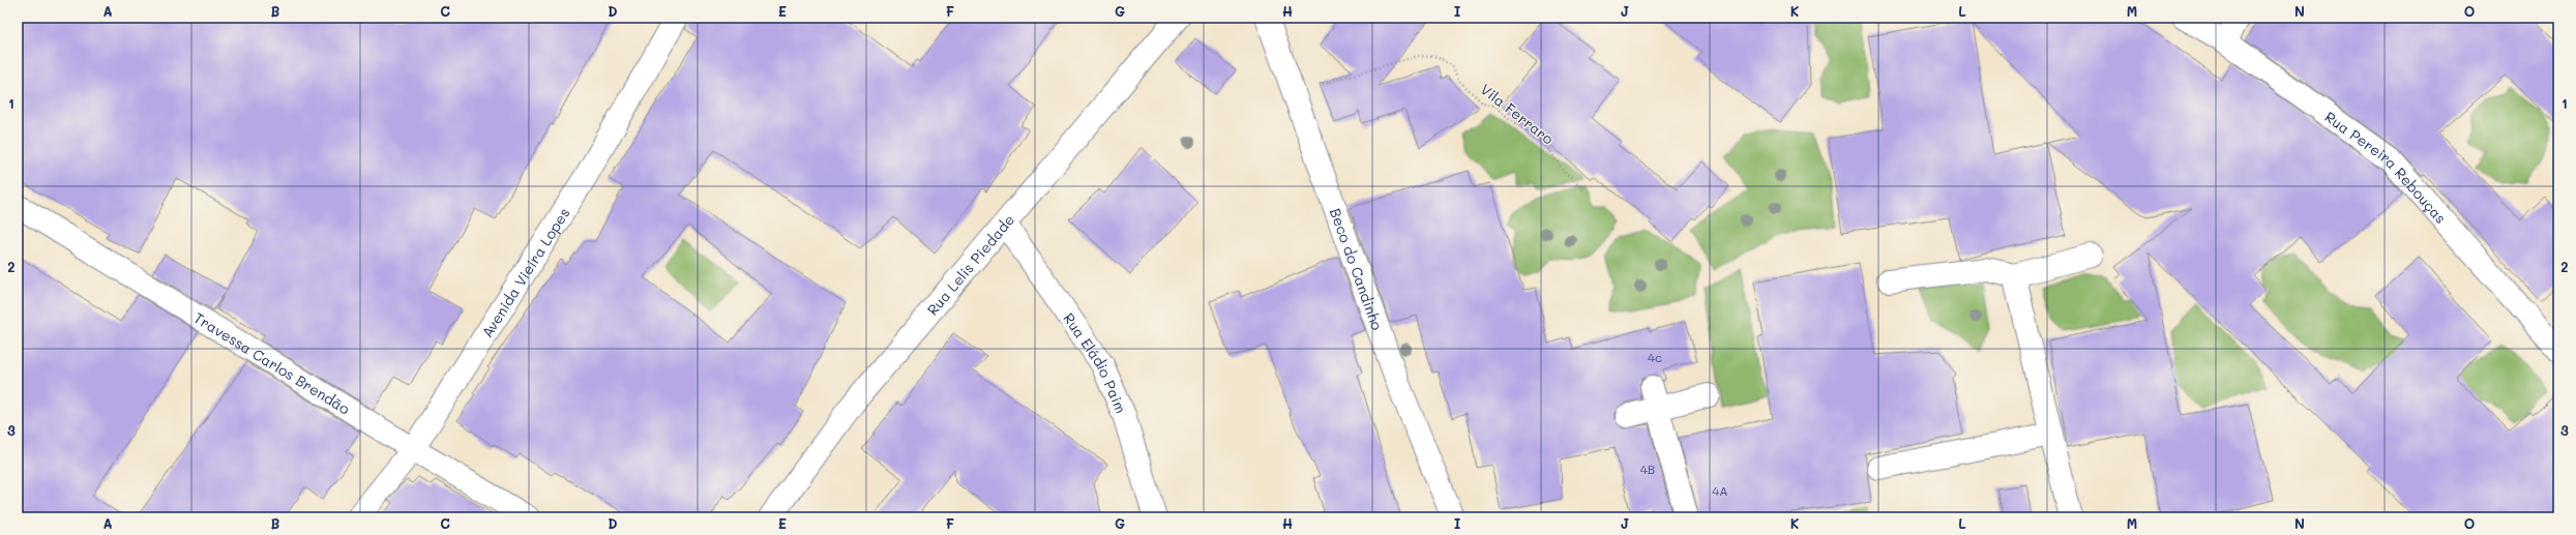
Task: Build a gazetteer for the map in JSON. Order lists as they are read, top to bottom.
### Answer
{
  "streets": {
    "street": [
      "Rua Pereira Rebouças",
      "Rua Lelis Piedade",
      "Beco do Candinho",
      "Avenida Vieira Lopes",
      "Travessa Carlos Brendão",
      "Rua Eládio Paim"
    ],
    "path": ["Vila Ferraro"]
  },
  "crossings": [
    ["Vila Ferraro", "Beco do Candinho"],
    ["Rua Lelis Piedade", "Rua Eládio Paim"],
    ["Avenida Vieira Lopes", "Travessa Carlos Brendão"]
  ],
  "house_numbers": ["4c", "4B", "4A"],
  "grid": {
    "columns": [
      "A",
      "B",
      "C",
      "D",
      "E",
      "F",
      "G",
      "H",
      "I",
      "J",
      "K",
      "L",
      "M",
      "N",
      "O"
    ],
    "rows": ["1", "2", "3"]
  }
}
